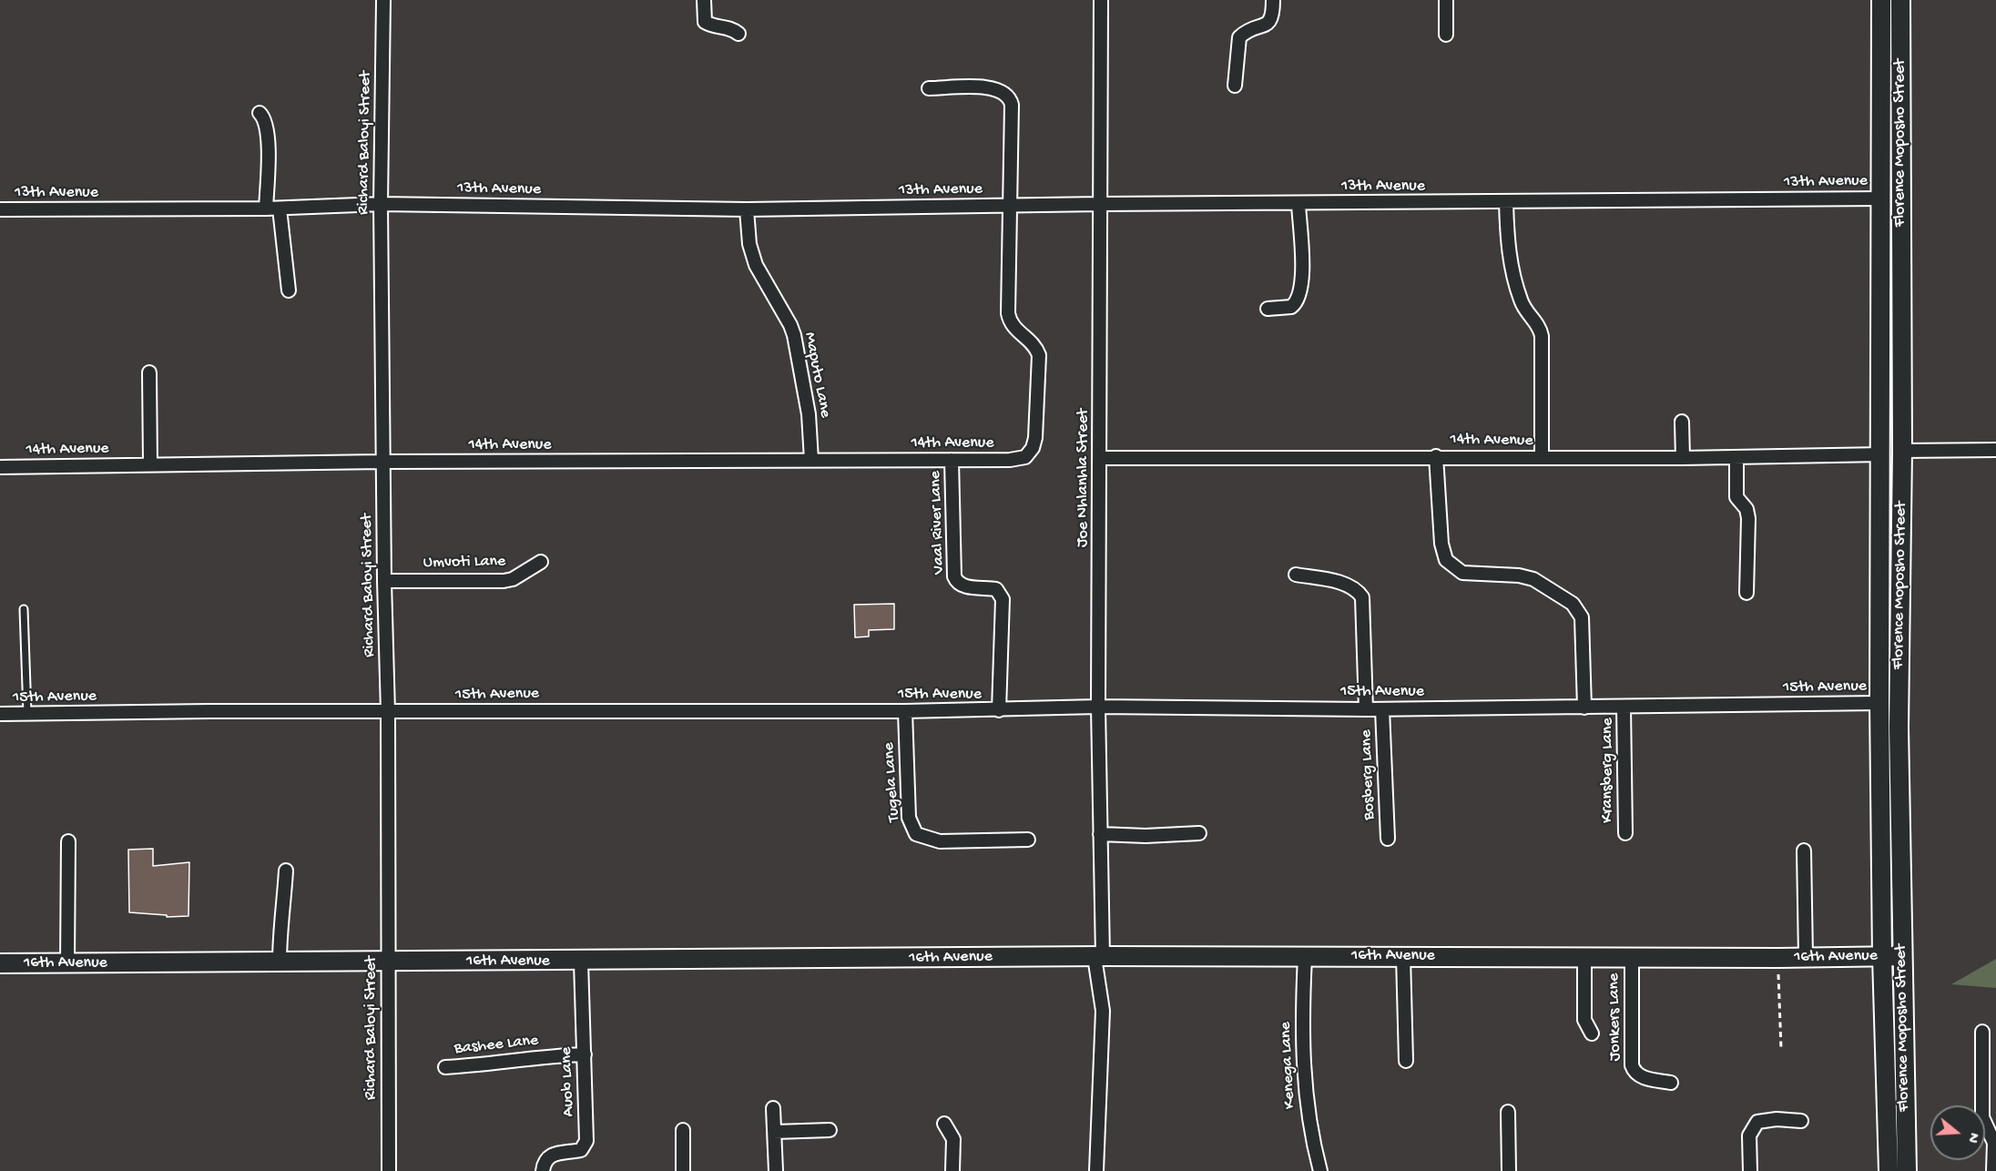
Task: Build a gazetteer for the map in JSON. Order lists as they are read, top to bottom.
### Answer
{
  "streets": {
    "street": [
      "Richard Baloyi Street",
      "Florence Moposho Street",
      "13th Avenue",
      "Maputo Lane",
      "14th Avenue",
      "Joe Nhlanhla Street",
      "Vaal River Lane",
      "Umvoti Lane",
      "15th Avenue",
      "Kransberg Lane",
      "Bosberg Lane",
      "Tugela Lane",
      "16th Avenue",
      "Jonkers Lane",
      "Bashee Lane",
      "Kenega Lane",
      "Auob Lane"
    ]
  },
  "crossings": [
    ["Richard Baloyi Street", "13th Avenue"],
    ["Richard Baloyi Street", "14th Avenue"],
    ["Richard Baloyi Street", "Umvoti Lane"],
    ["Richard Baloyi Street", "15th Avenue"],
    ["Richard Baloyi Street", "16th Avenue"],
    ["Florence Moposho Street", "13th Avenue"],
    ["Florence Moposho Street", "14th Avenue"],
    ["Florence Moposho Street", "15th Avenue"],
    ["Florence Moposho Street", "16th Avenue"],
    ["13th Avenue", "Maputo Lane"],
    ["13th Avenue", "14th Avenue"],
    ["13th Avenue", "Joe Nhlanhla Street"],
    ["Maputo Lane", "14th Avenue"],
    ["14th Avenue", "Joe Nhlanhla Street"],
    ["14th Avenue", "Vaal River Lane"],
    ["Joe Nhlanhla Street", "15th Avenue"],
    ["Joe Nhlanhla Street", "16th Avenue"],
    ["Vaal River Lane", "15th Avenue"],
    ["15th Avenue", "Kransberg Lane"],
    ["15th Avenue", "Bosberg Lane"],
    ["15th Avenue", "Tugela Lane"],
    ["16th Avenue", "Jonkers Lane"],
    ["16th Avenue", "Kenega Lane"],
    ["16th Avenue", "Auob Lane"],
    ["Bashee Lane", "Auob Lane"]
  ],
  "north": "right"
}
